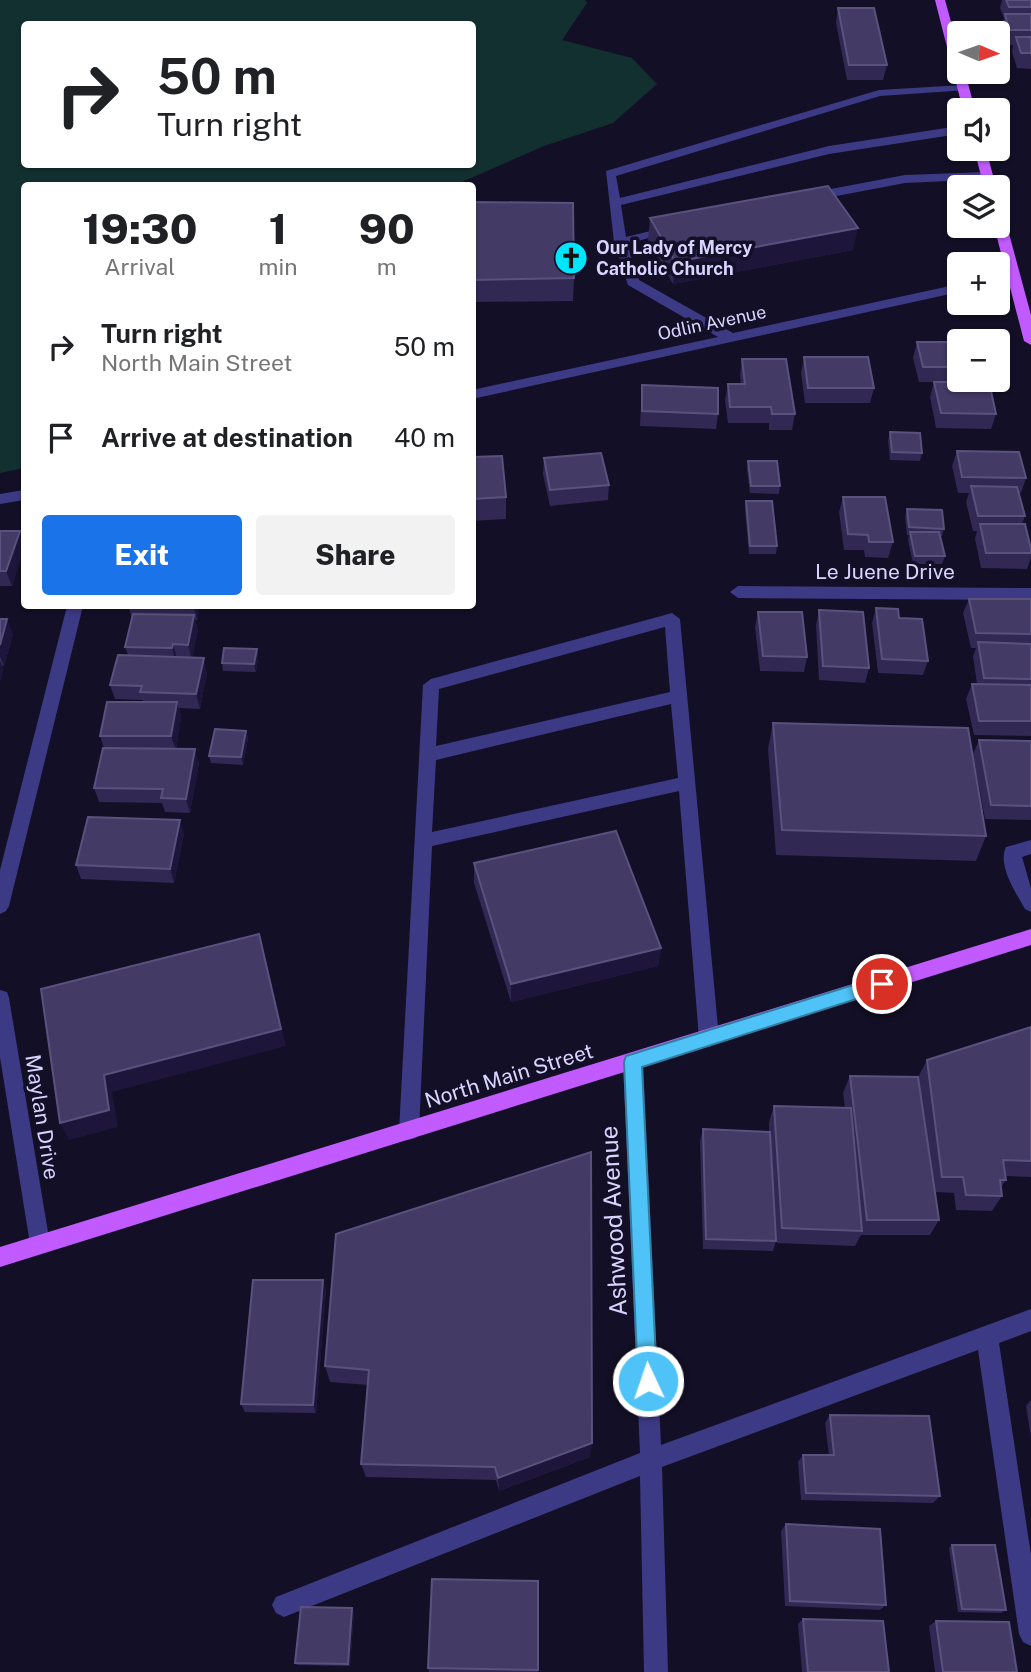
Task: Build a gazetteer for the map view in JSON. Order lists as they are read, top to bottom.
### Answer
{
  "streets": {
    "main road": ["North Main Street"],
    "street": [
      "Odlin Avenue",
      "Le Juene Drive",
      "Maylan Drive",
      "Ashwood Avenue"
    ]
  },
  "crossings": [
    ["North Main Street", "Maylan Drive"],
    ["North Main Street", "Ashwood Avenue"]
  ],
  "places": {
    "church": ["Our Lady of Mercy Catholic Church"]
  },
  "north": "right",
  "page": {
    "map_buttons": ["+", "−"],
    "turn": ["50 m", "Turn right"],
    "eta": [
      "19:30",
      "Arrival",
      "1",
      "min",
      "90",
      "m"
    ],
    "list": [
      {
        "name": "Turn right",
        "note": "North Main Street",
        "value": "50 m"
      },
      {
        "name": "Arrive at destination",
        "value": "40 m"
      }
    ],
    "buttons": ["Exit", "Share"]
  }
}
